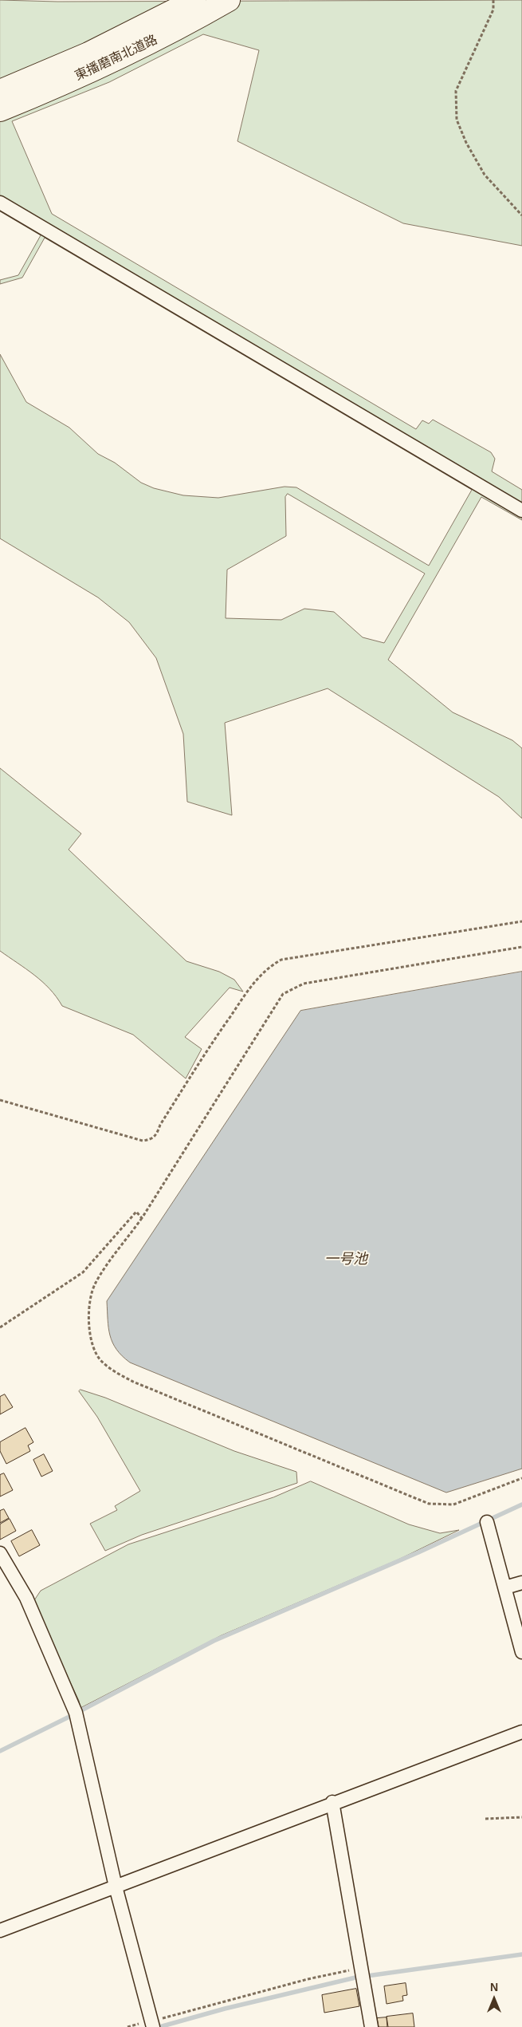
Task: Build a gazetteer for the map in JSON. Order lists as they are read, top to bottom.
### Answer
{
  "streets": {
    "highway": ["東播磨南北道路"]
  },
  "water": ["一号池"],
  "north": "top"
}
